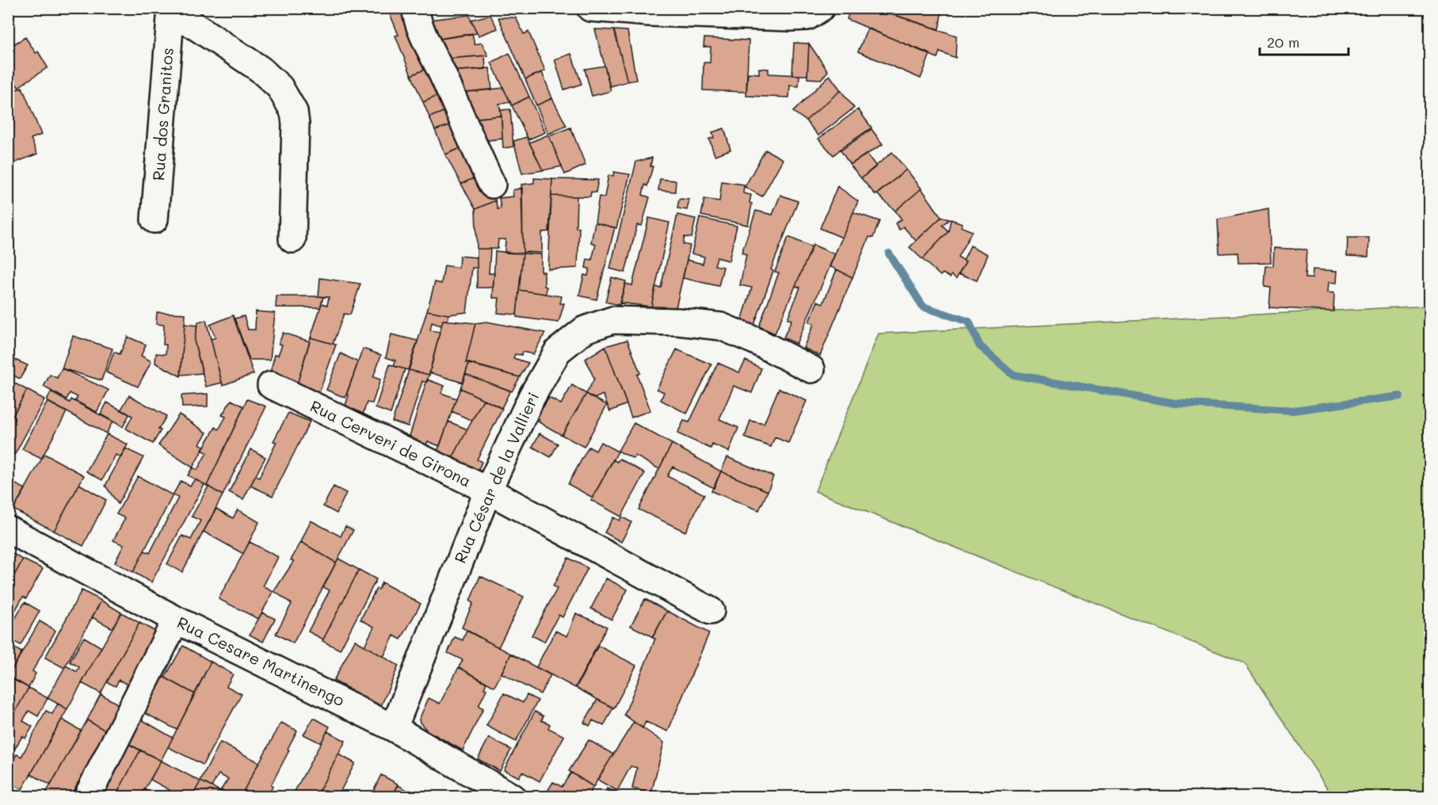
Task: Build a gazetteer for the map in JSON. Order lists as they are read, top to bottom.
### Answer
{
  "streets": {
    "street": [
      "Rua dos Granitos",
      "Rua Cerveri de Girona",
      "Rua César de la Vallieri",
      "Rua Cesare Martinengo"
    ]
  },
  "crossings": [
    ["Rua Cerveri de Girona", "Rua César de la Vallieri"],
    ["Rua César de la Vallieri", "Rua Cesare Martinengo"]
  ],
  "scale_bar": "20 m"
}
